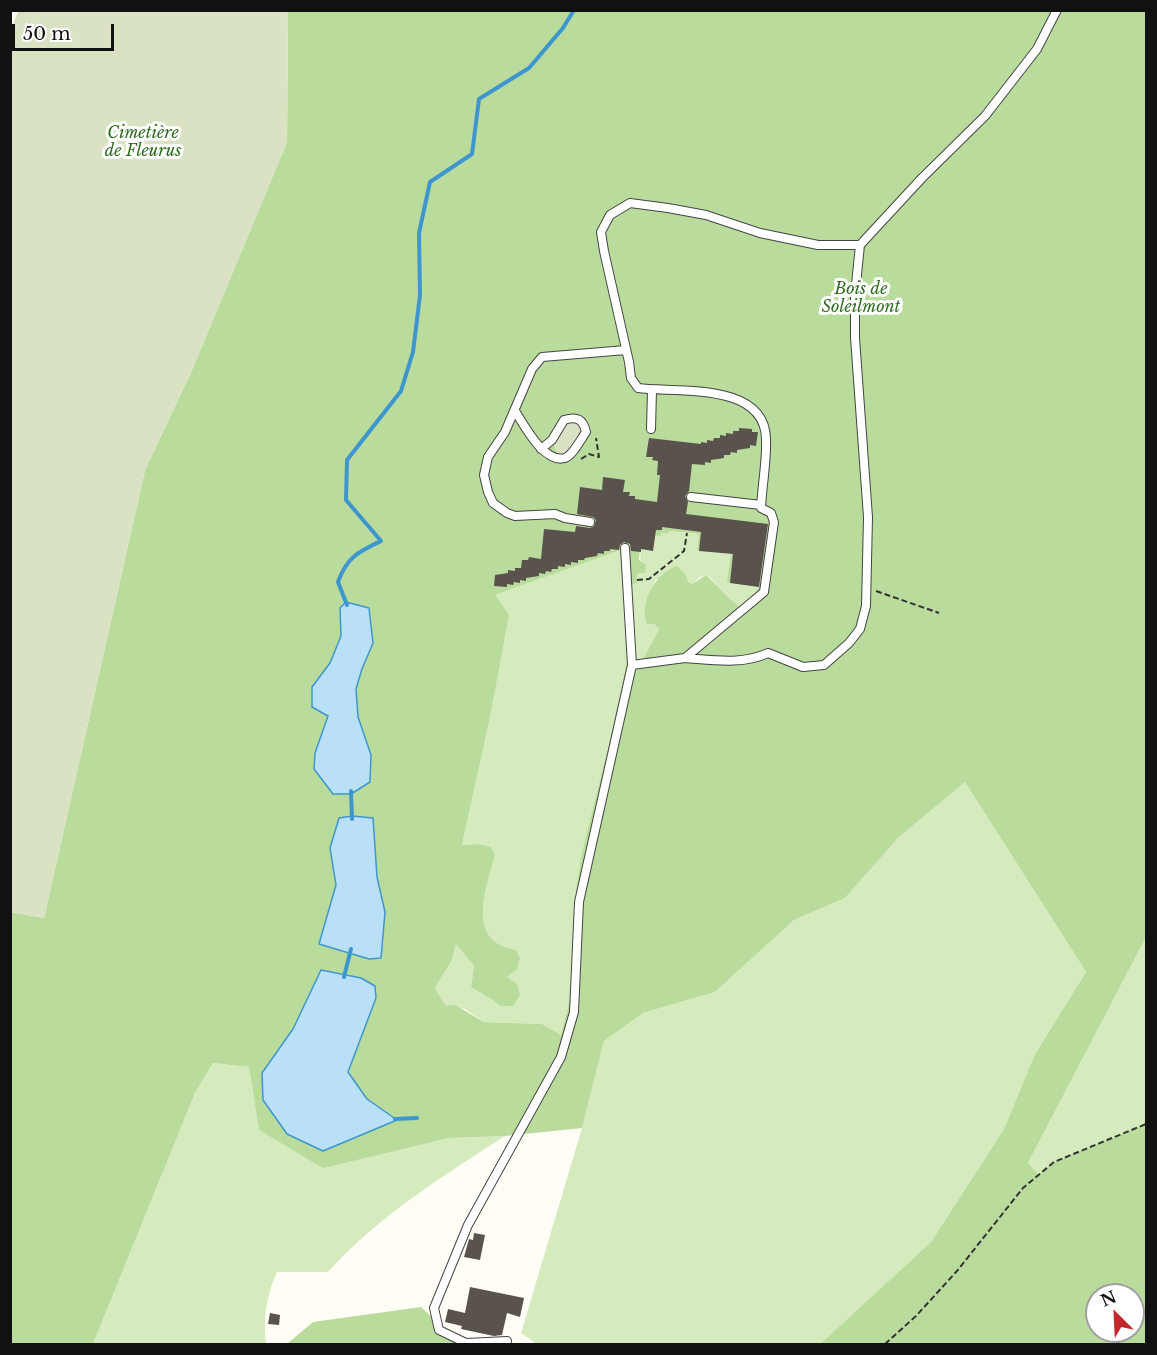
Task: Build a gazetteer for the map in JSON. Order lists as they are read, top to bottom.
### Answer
{
  "parks": ["Cimetière de Fleurus", "Bois de Soleilmont"],
  "scale_bar": "50 m",
  "north": "top left"
}
